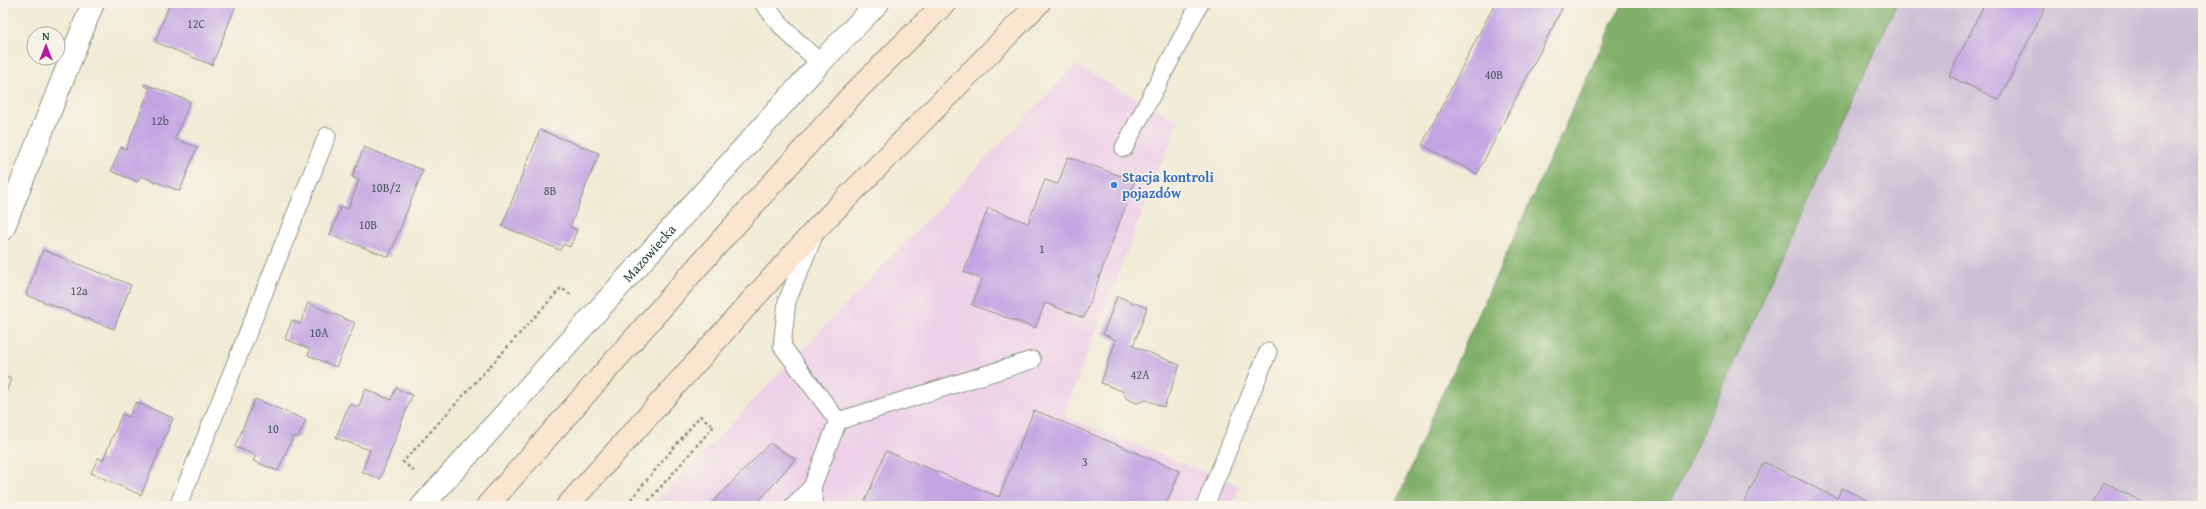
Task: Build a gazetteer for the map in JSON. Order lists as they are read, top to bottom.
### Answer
{
  "streets": {
    "street": ["Mazowiecka"]
  },
  "places": ["Stacja kontroli pojazdów"],
  "house_numbers": [
    "12C",
    "40B",
    "12b",
    "10B/2",
    "8B",
    "10B",
    "1",
    "12a",
    "10A",
    "42A",
    "10",
    "3"
  ],
  "north": "top"
}
